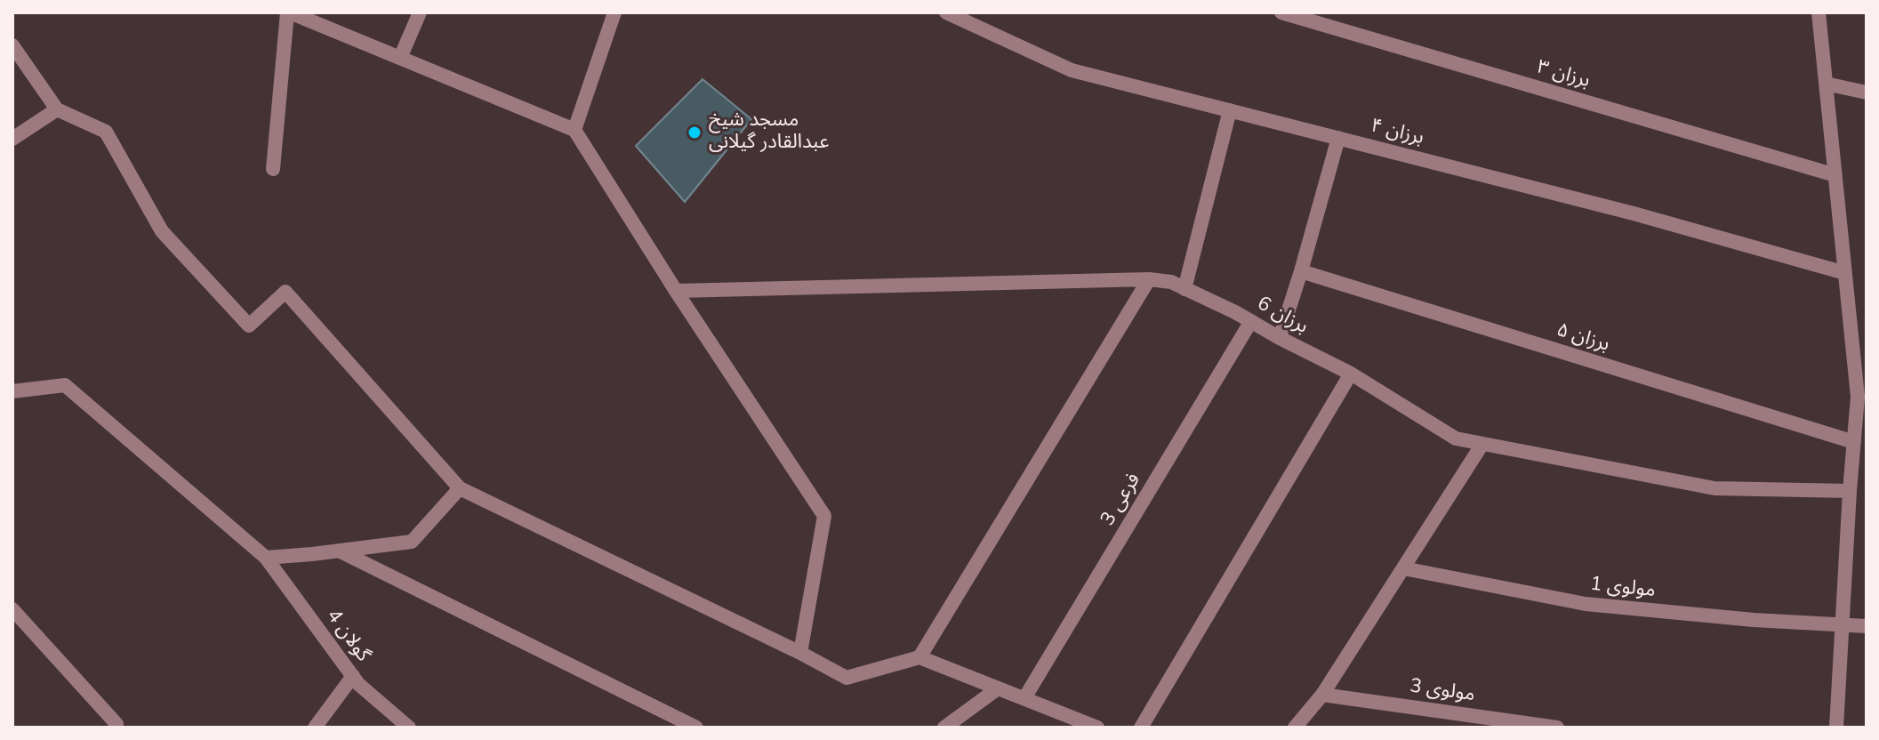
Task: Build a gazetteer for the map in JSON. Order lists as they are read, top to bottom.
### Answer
{
  "streets": {
    "street": [
      "برزان ۳",
      "برزان ۴",
      "برزان 6",
      "برزان ۵",
      "فرعی 3",
      "مولوی 1",
      "گولان 4",
      "مولوی 3"
    ]
  },
  "crossings": [
    ["برزان 6", "فرعی 3"]
  ],
  "places": ["مسجد شیخ عبدالقادر گیلانی"]
}
